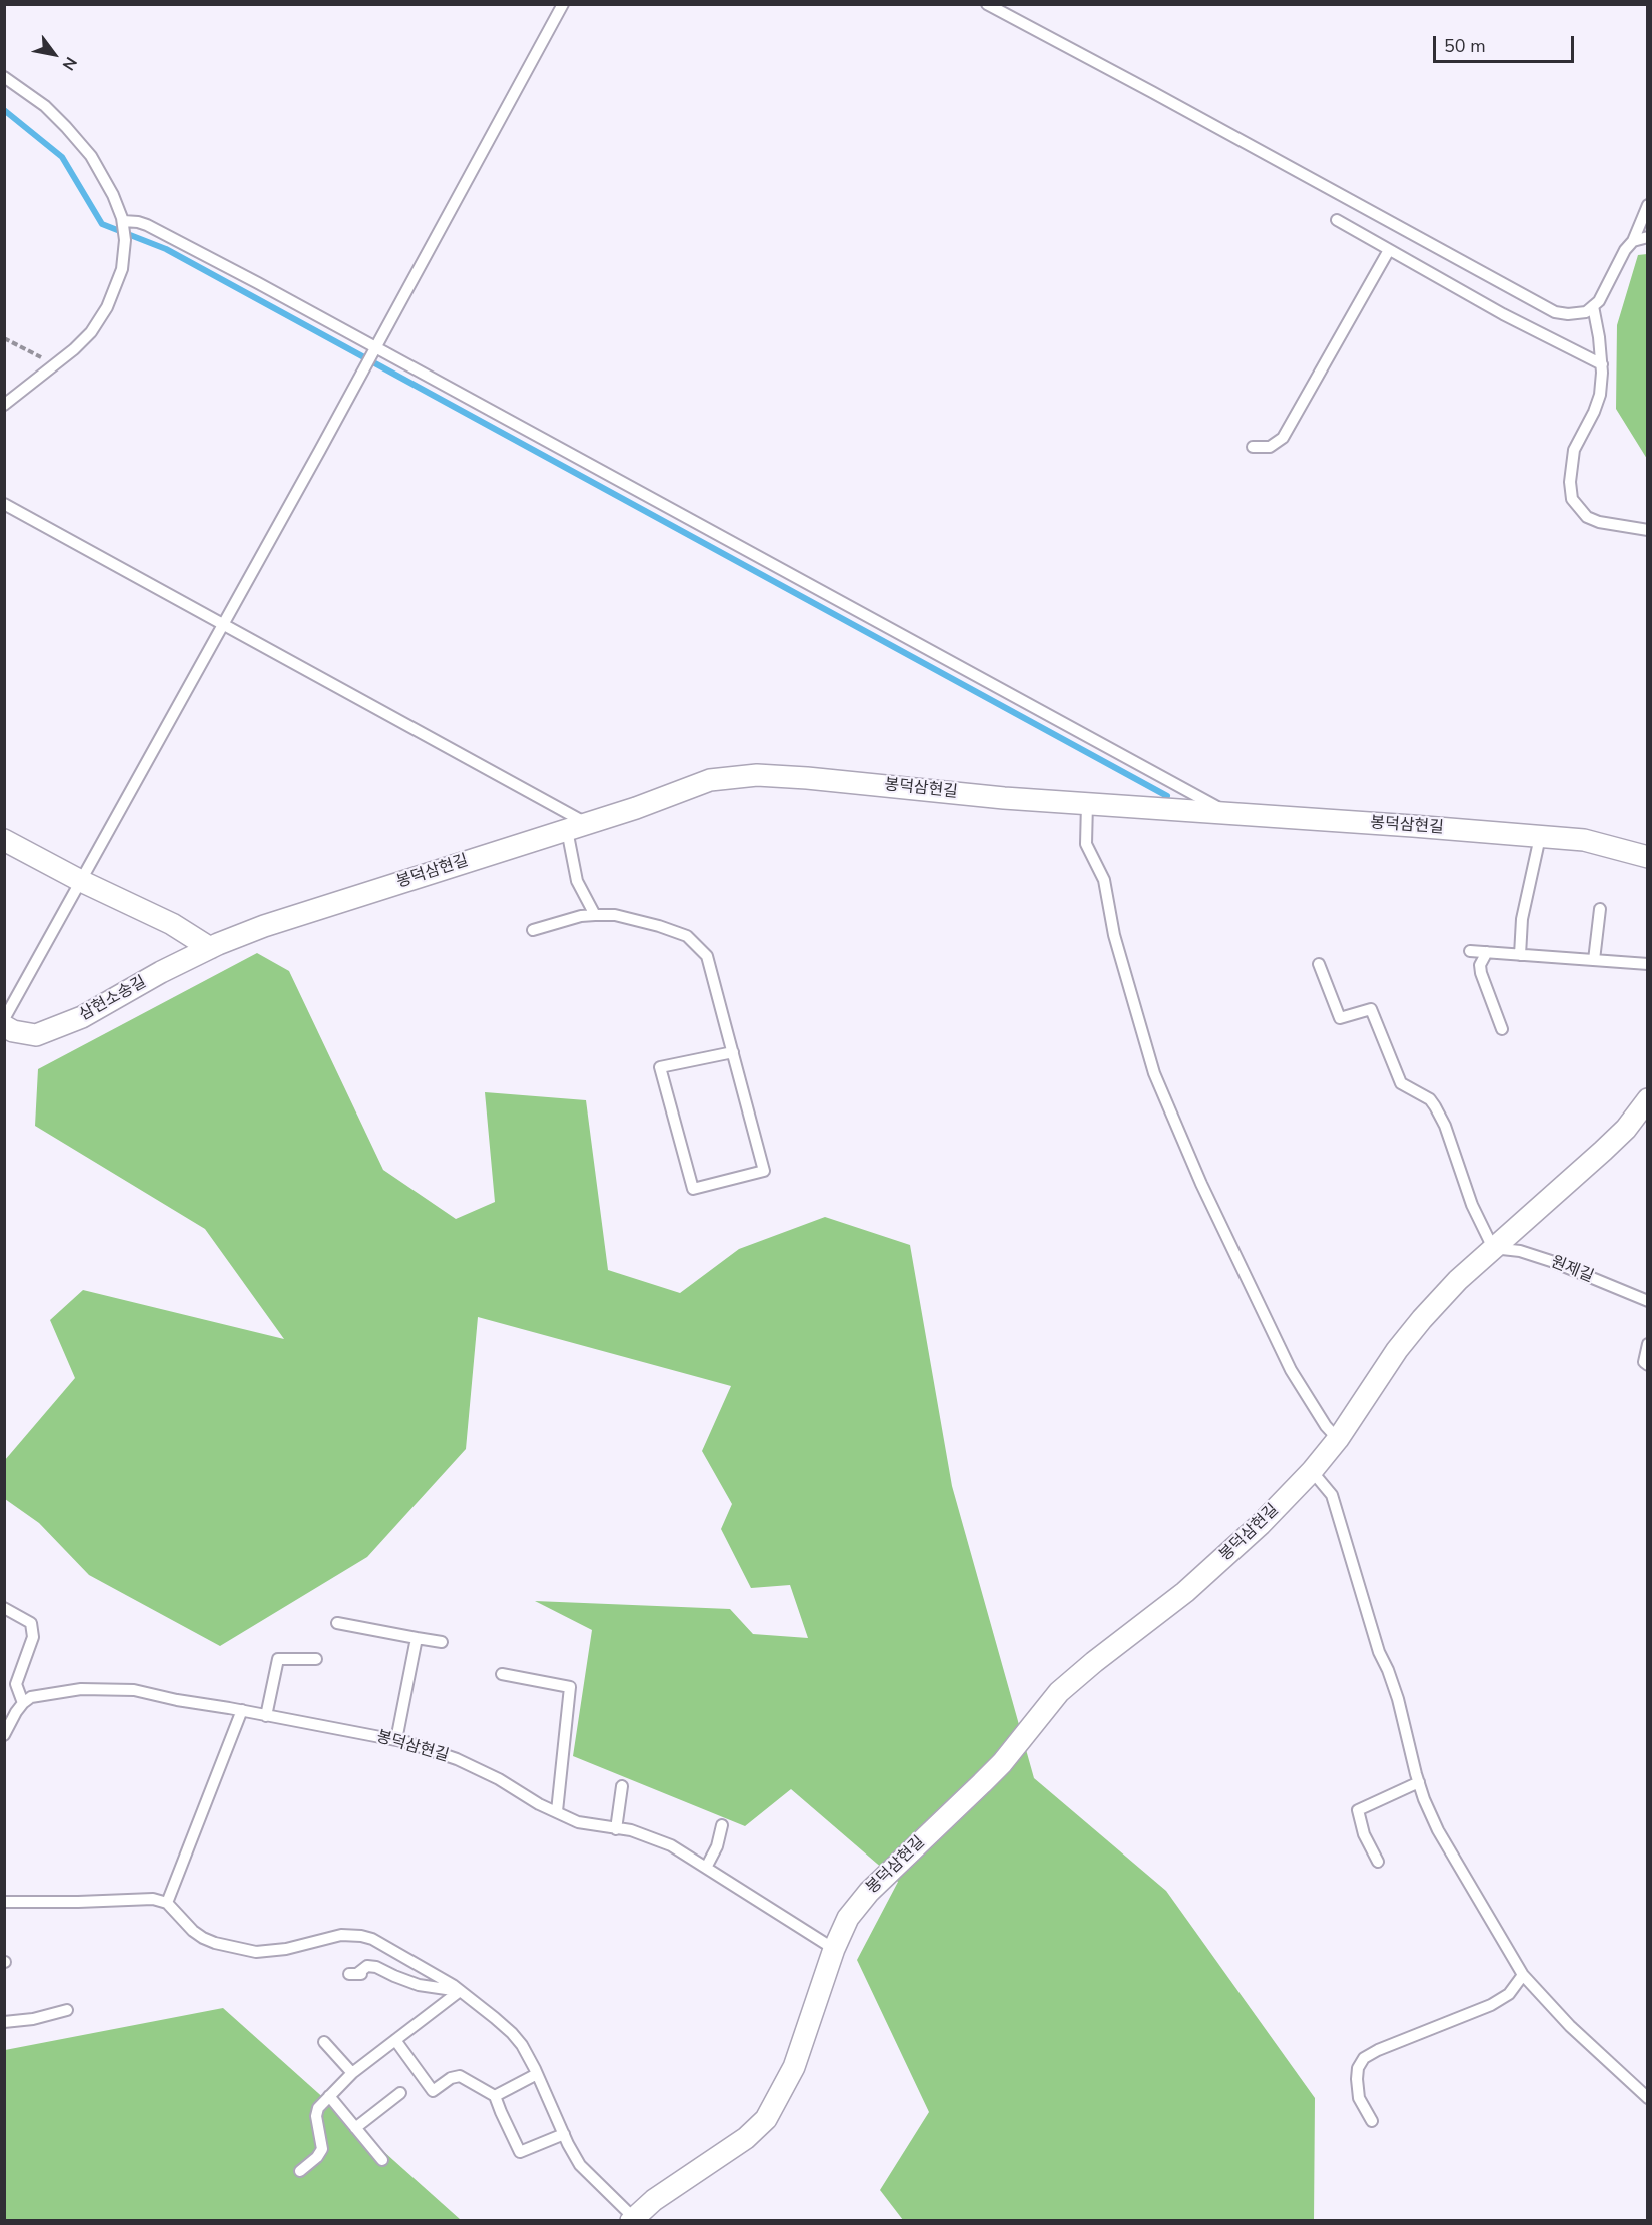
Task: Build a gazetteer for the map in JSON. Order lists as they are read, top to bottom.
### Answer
{
  "streets": {
    "street": ["봉덕삼현길", "삼현소송길"],
    "lane": ["원제길"]
  },
  "crossings": [
    ["봉덕삼현길", "삼현소송길"],
    ["봉덕삼현길", "원제길"]
  ],
  "scale_bar": "50 m",
  "north": "bottom right"
}
